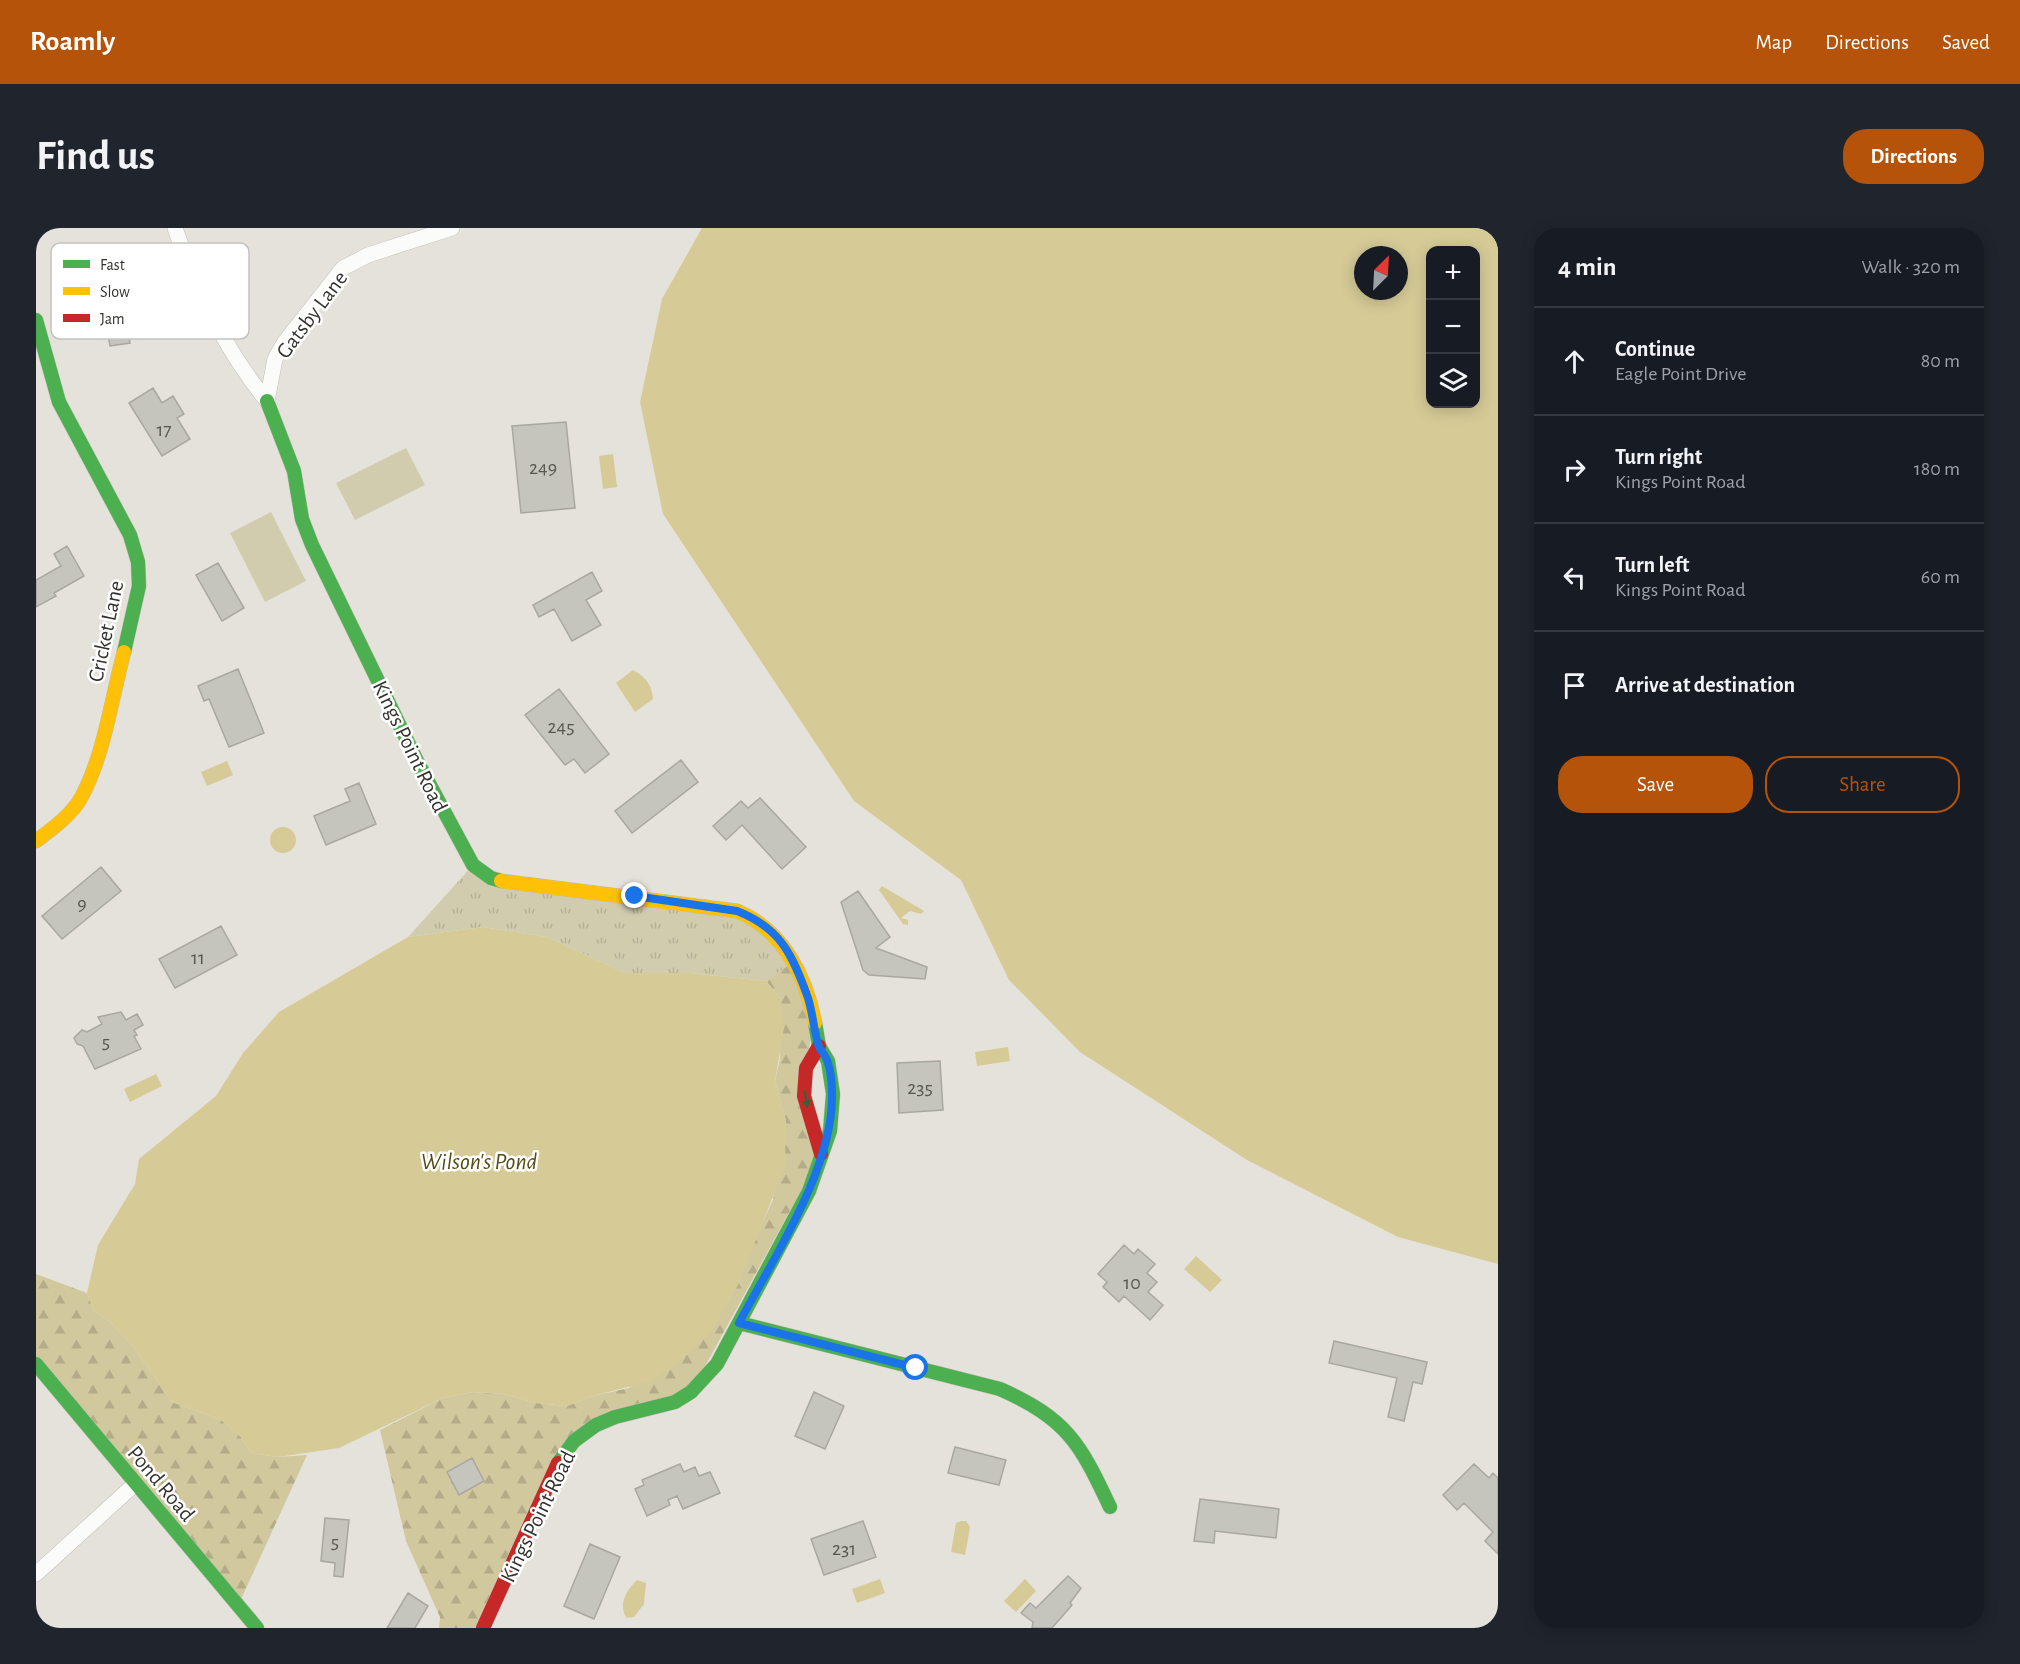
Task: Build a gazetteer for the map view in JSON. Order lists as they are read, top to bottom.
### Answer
{
  "streets": {
    "street": [
      "Gatsby Lane",
      "Cricket Lane",
      "Kings Point Road",
      "Pond Road"
    ]
  },
  "crossings": [
    ["Gatsby Lane", "Kings Point Road"]
  ],
  "water": ["Wilson's Pond"],
  "house_numbers": [
    "17",
    "249",
    "245",
    "9",
    "11",
    "5",
    "235",
    "10",
    "5",
    "231"
  ],
  "legend": ["Fast", "Slow", "Jam"],
  "north": "top right",
  "page": {
    "header": "Roamly",
    "nav": ["Map", "Directions", "Saved"],
    "buttons": [
      "Directions",
      ["Save", "Share"]
    ],
    "title": "Find us",
    "heading": ["4 min", "Walk · 320 m"],
    "map_buttons": ["+", "−"],
    "list": [
      ["Continue", "Eagle Point Drive", "80 m"],
      ["Turn right", "Kings Point Road", "180 m"],
      ["Turn left", "Kings Point Road", "60 m"],
      "Arrive at destination"
    ]
  }
}
